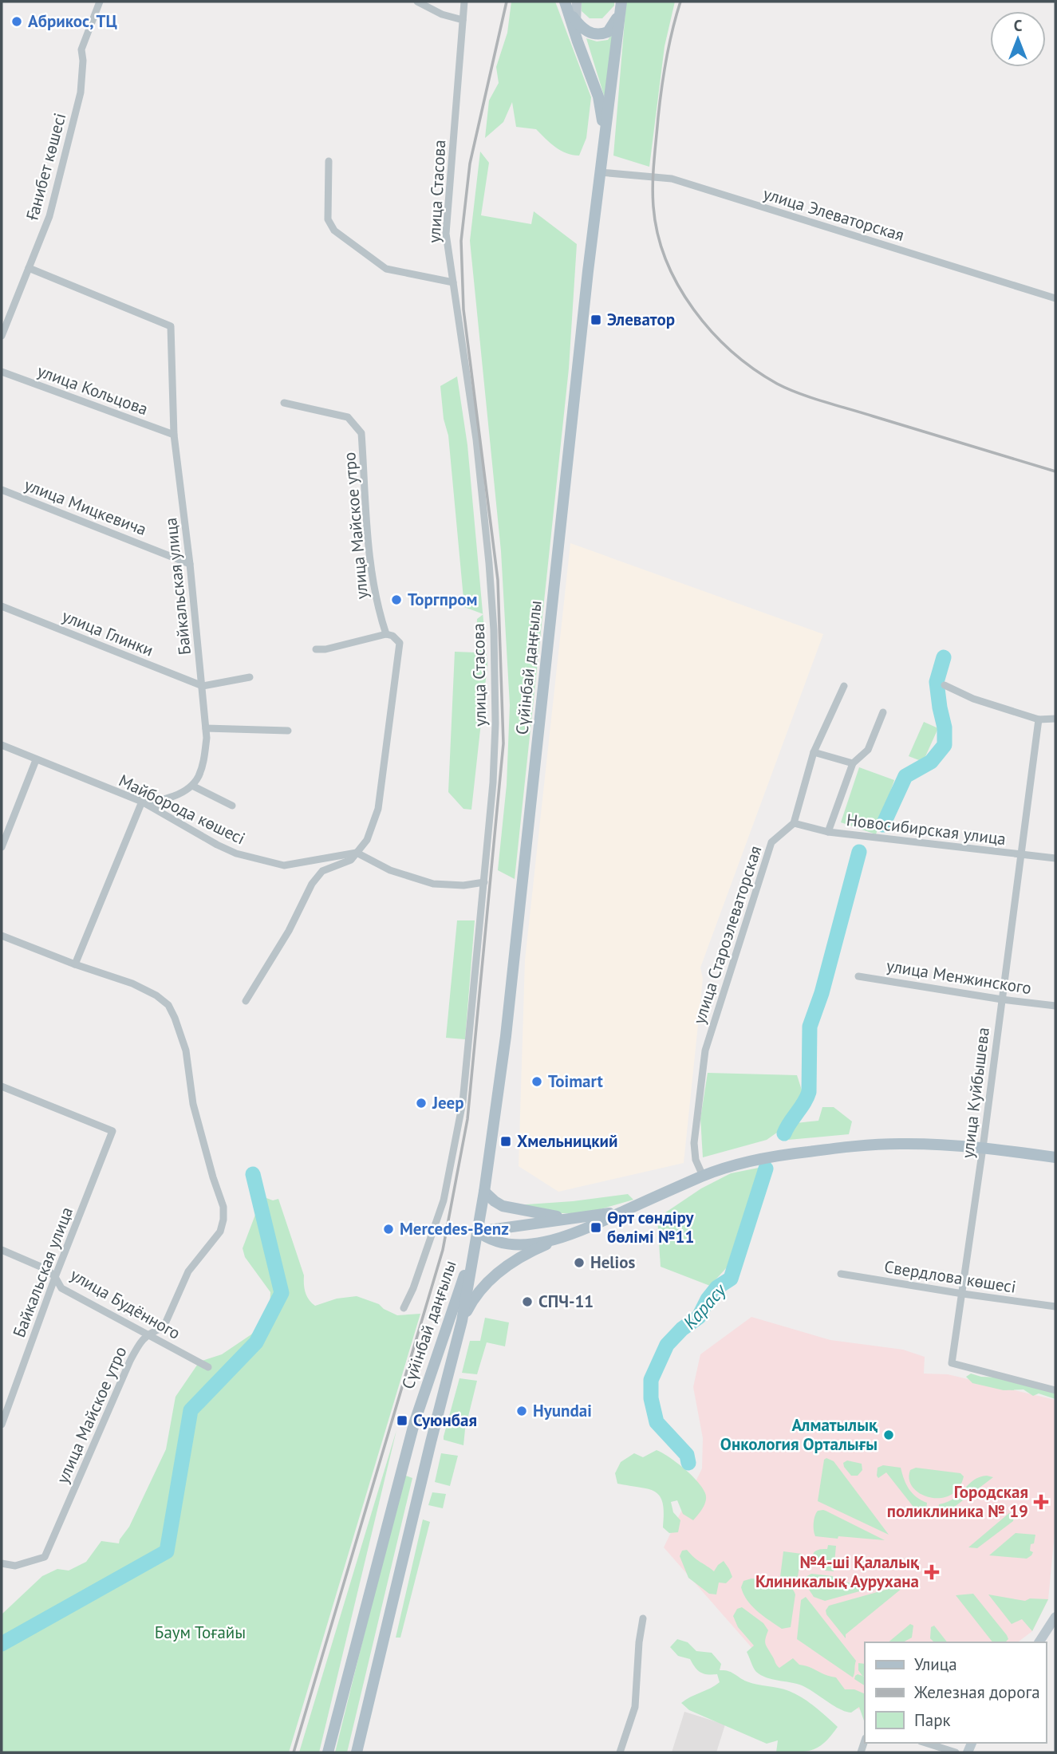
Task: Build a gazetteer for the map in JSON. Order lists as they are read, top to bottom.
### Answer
{
  "streets": {
    "main road": ["Сүйінбай даңғылы"],
    "street": [
      "Ғанибет көшесі",
      "улица Стасова",
      "улица Элеваторская",
      "улица Кольцова",
      "улица Мицкевича",
      "улица Майское утро",
      "Байкальская улица",
      "улица Глинки",
      "Майборода көшесі",
      "Новосибирская улица",
      "улица Староэлеваторская",
      "улица Менжинского",
      "улица Куйбышева",
      "Свердлова көшесі",
      "улица Будённого"
    ]
  },
  "crossings": [
    ["Ғанибет көшесі", "Байкальская улица"],
    ["улица Элеваторская", "Сүйінбай даңғылы"],
    ["улица Кольцова", "Байкальская улица"],
    ["улица Мицкевича", "Байкальская улица"],
    ["улица Майское утро", "Майборода көшесі"],
    ["улица Майское утро", "улица Будённого"],
    ["Байкальская улица", "улица Глинки"],
    ["Байкальская улица", "улица Будённого"],
    ["Новосибирская улица", "улица Староэлеваторская"],
    ["Новосибирская улица", "улица Куйбышева"],
    ["улица Менжинского", "улица Куйбышева"],
    ["улица Куйбышева", "Свердлова көшесі"]
  ],
  "water": ["Карасу"],
  "parks": ["Баум Тоғайы"],
  "places": {
    "other": [
      "Абрикос, ТЦ",
      "Торгпром",
      "Toimart",
      "Jeep",
      "Mercedes-Benz",
      "Helios",
      "СПЧ-11",
      "Hyundai",
      "Алматылық Онкология Орталығы"
    ],
    "transit": [
      "Элеватор",
      "Хмельницкий",
      "Өрт сөндіру бөлімі №11",
      "Суюнбая"
    ],
    "health": ["Городская поликлиника № 19", "№4-ші Қалалық Клиникалық Аурухана"]
  },
  "legend": ["Улица", "Железная дорога", "Парк"],
  "north": "top"
}
